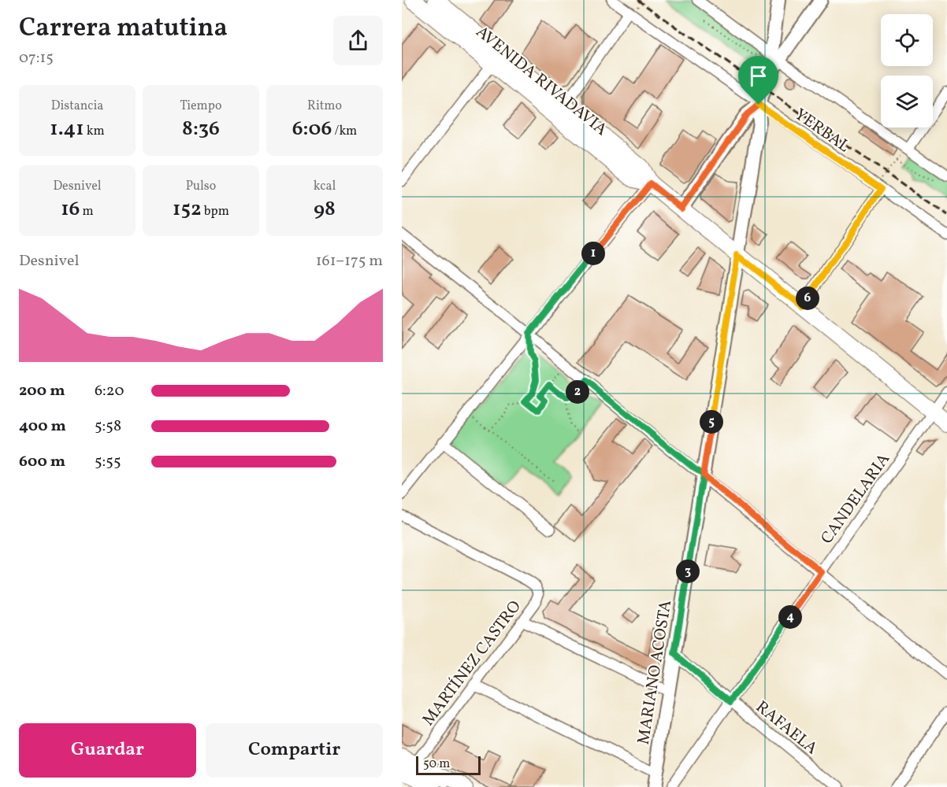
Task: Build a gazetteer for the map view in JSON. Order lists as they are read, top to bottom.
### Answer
{
  "streets": {
    "main road": ["AVENIDA RIVADAVIA"],
    "street": [
      "YERBAL",
      "CANDELARIA",
      "MARTÍNEZ CASTRO",
      "MARIANO ACOSTA",
      "RAFAELA"
    ]
  },
  "crossings": [
    ["AVENIDA RIVADAVIA", "CANDELARIA"],
    ["AVENIDA RIVADAVIA", "MARIANO ACOSTA"],
    ["YERBAL", "MARIANO ACOSTA"],
    ["CANDELARIA", "RAFAELA"],
    ["MARIANO ACOSTA", "RAFAELA"]
  ],
  "scale_bar": "50 m",
  "page": {
    "heading": ["Carrera matutina", "07:15"],
    "stats": [
      ["Distancia", "1.41 km"],
      ["Tiempo", "8:36"],
      ["Ritmo", "6:06 /km"],
      ["Desnivel", "16 m"],
      ["Pulso", "152 bpm"],
      ["kcal", "98"]
    ],
    "chart": ["Desnivel", "161–175 m"],
    "pins": [
      "1",
      "6",
      "2",
      "5",
      "3",
      "4"
    ],
    "list": [
      {
        "name": "200 m",
        "note": "6:20"
      },
      {
        "name": "400 m",
        "note": "5:58"
      },
      {
        "name": "600 m",
        "note": "5:55"
      }
    ],
    "buttons": ["Guardar", "Compartir"],
    "scale": "50 m"
  }
}
